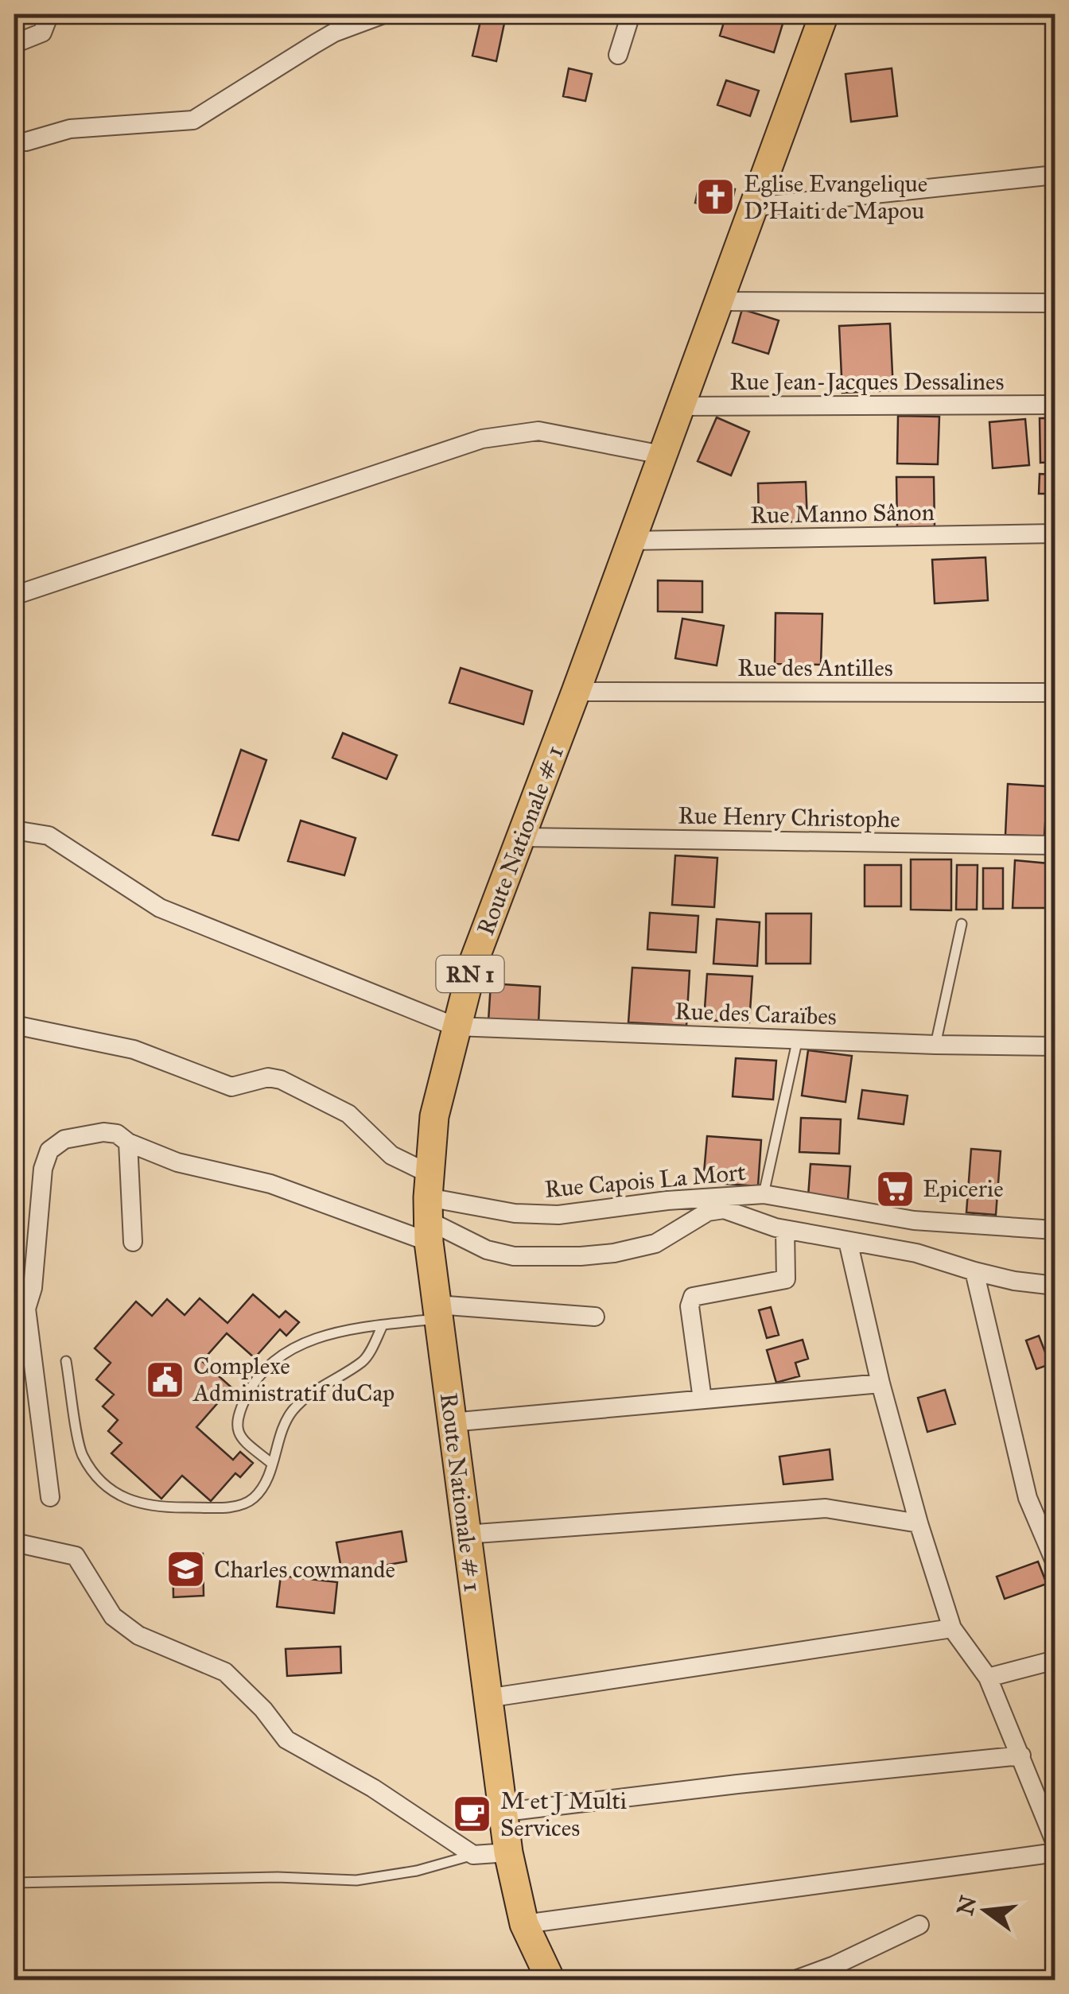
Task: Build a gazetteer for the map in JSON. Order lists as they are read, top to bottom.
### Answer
{
  "streets": {
    "main road": ["Route Nationale # 1", "RN 1"],
    "street": [
      "Rue Jean-Jacques Dessalines",
      "Rue Manno Sânon",
      "Rue des Antilles",
      "Rue Henry Christophe",
      "Rue des Caraïbes",
      "Rue Capois La Mort"
    ]
  },
  "crossings": [
    ["Rue Jean-Jacques Dessalines", "Route Nationale # 1"],
    ["Rue Manno Sânon", "Route Nationale # 1"],
    ["Rue des Antilles", "Route Nationale # 1"],
    ["Rue Henry Christophe", "Route Nationale # 1"],
    ["Route Nationale # 1", "Rue des Caraïbes"],
    ["Route Nationale # 1", "Rue Capois La Mort"]
  ],
  "places": {
    "church": ["Eglise Evangelique D'Haiti de Mapou"],
    "supermarket": ["Epicerie"],
    "public building": ["Complexe Administratif duCap"],
    "school or university": ["Charles cowmande"],
    "cafe": ["M et J Multi Services"]
  },
  "north": "left"
}
